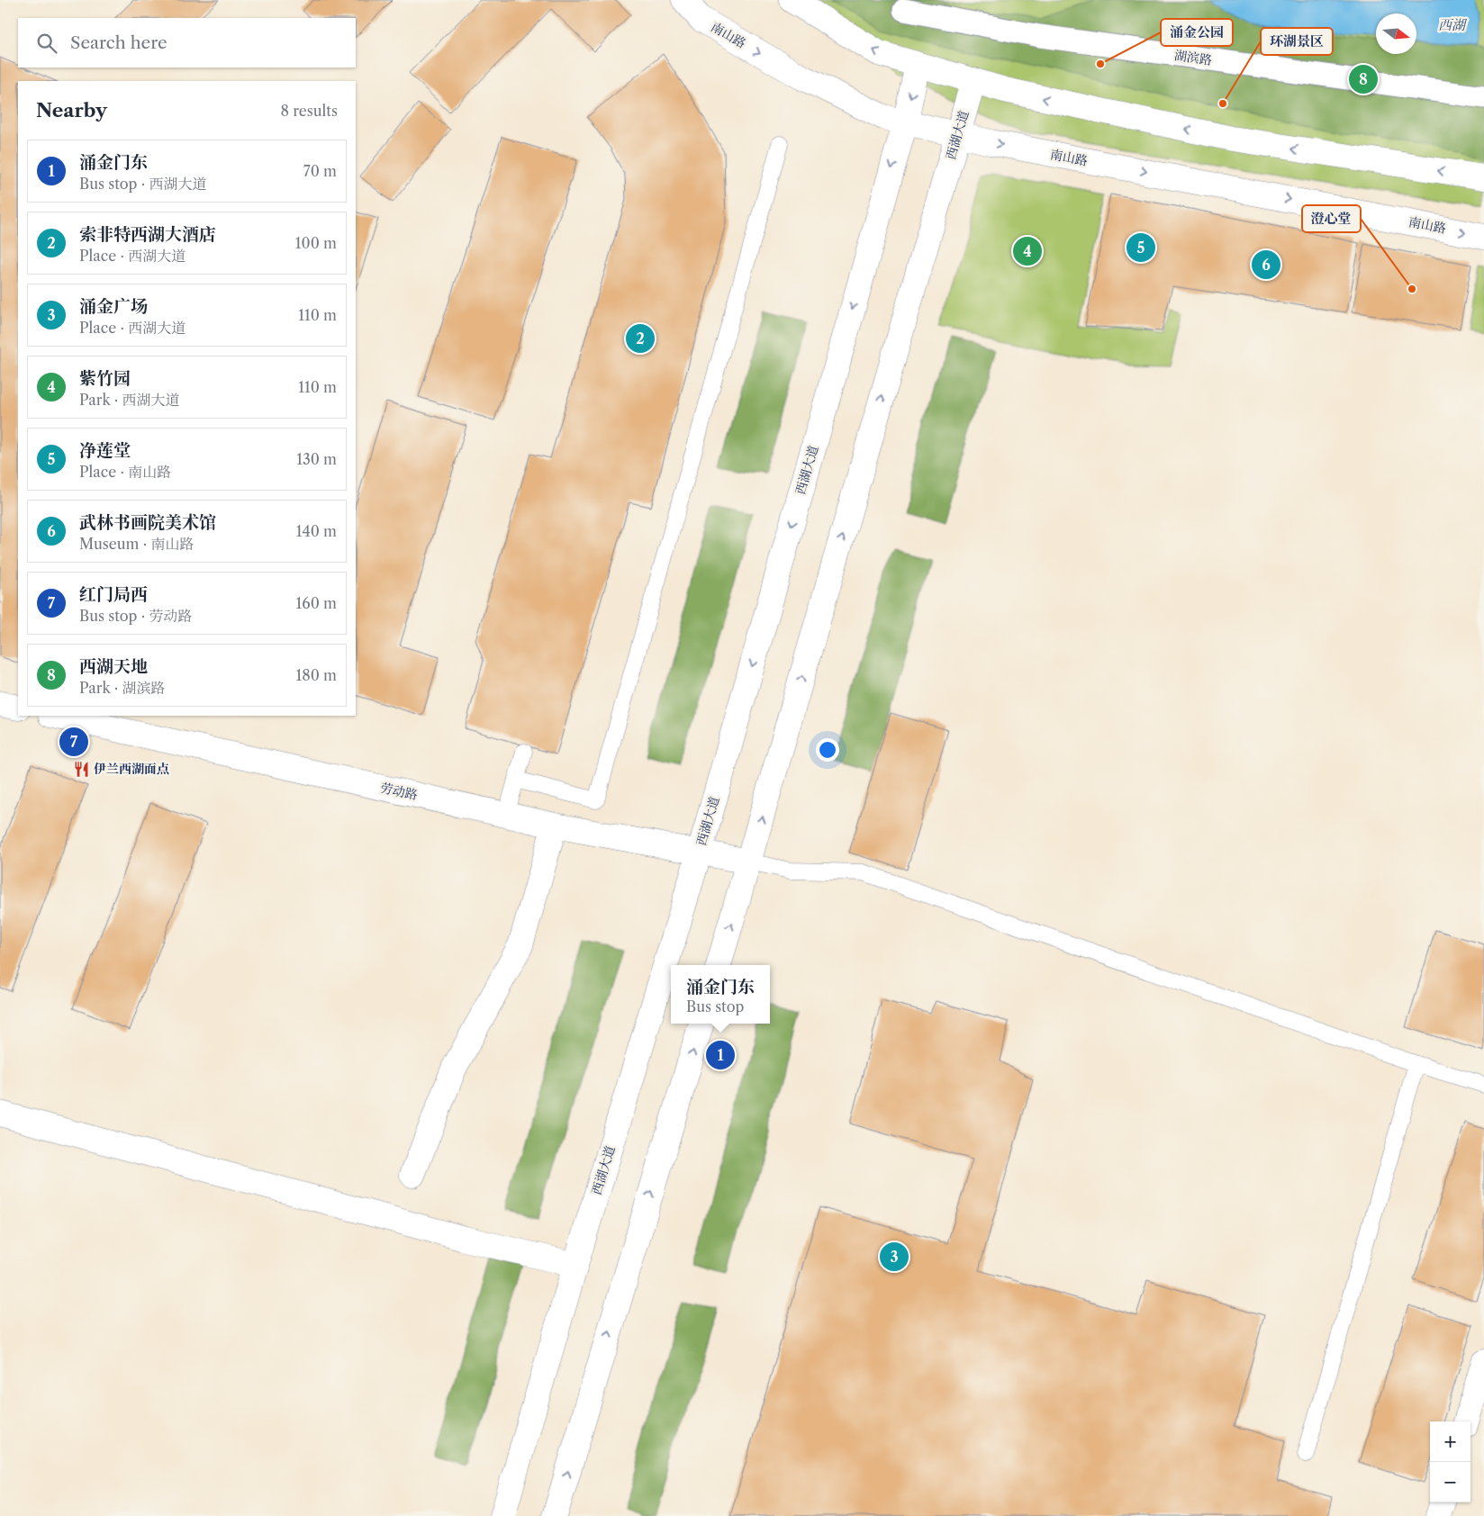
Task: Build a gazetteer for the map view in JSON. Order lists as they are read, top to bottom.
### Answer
{
  "streets": {
    "main road": ["南山路", "西湖大道", "劳动路"],
    "street": ["湖滨路"]
  },
  "crossings": [
    ["南山路", "西湖大道"],
    ["西湖大道", "劳动路"]
  ],
  "water": ["西湖"],
  "places": {
    "other": ["涌金公园", "环湖景区", "澄心堂"],
    "restaurant": ["伊兰西湖面点"]
  },
  "north": "right",
  "page": {
    "search": "Search here",
    "pins": [
      "8",
      "5",
      "4",
      "6",
      "2",
      "7",
      "1",
      "3"
    ],
    "heading": ["Nearby", "8 results"],
    "list": [
      {
        "mark": "1",
        "name": "涌金门东",
        "note": "Bus stop · 西湖大道",
        "value": "70 m"
      },
      {
        "mark": "2",
        "name": "索非特西湖大酒店",
        "note": "Place · 西湖大道",
        "value": "100 m"
      },
      {
        "mark": "3",
        "name": "涌金广场",
        "note": "Place · 西湖大道",
        "value": "110 m"
      },
      {
        "mark": "4",
        "name": "紫竹园",
        "note": "Park · 西湖大道",
        "value": "110 m"
      },
      {
        "mark": "5",
        "name": "净莲堂",
        "note": "Place · 南山路",
        "value": "130 m"
      },
      {
        "mark": "6",
        "name": "武林书画院美术馆",
        "note": "Museum · 南山路",
        "value": "140 m"
      },
      {
        "mark": "7",
        "name": "红门局西",
        "note": "Bus stop · 劳动路",
        "value": "160 m"
      },
      {
        "mark": "8",
        "name": "西湖天地",
        "note": "Park · 湖滨路",
        "value": "180 m"
      }
    ],
    "popup": ["涌金门东", "Bus stop"],
    "map_buttons": ["+", "−"]
  }
}
